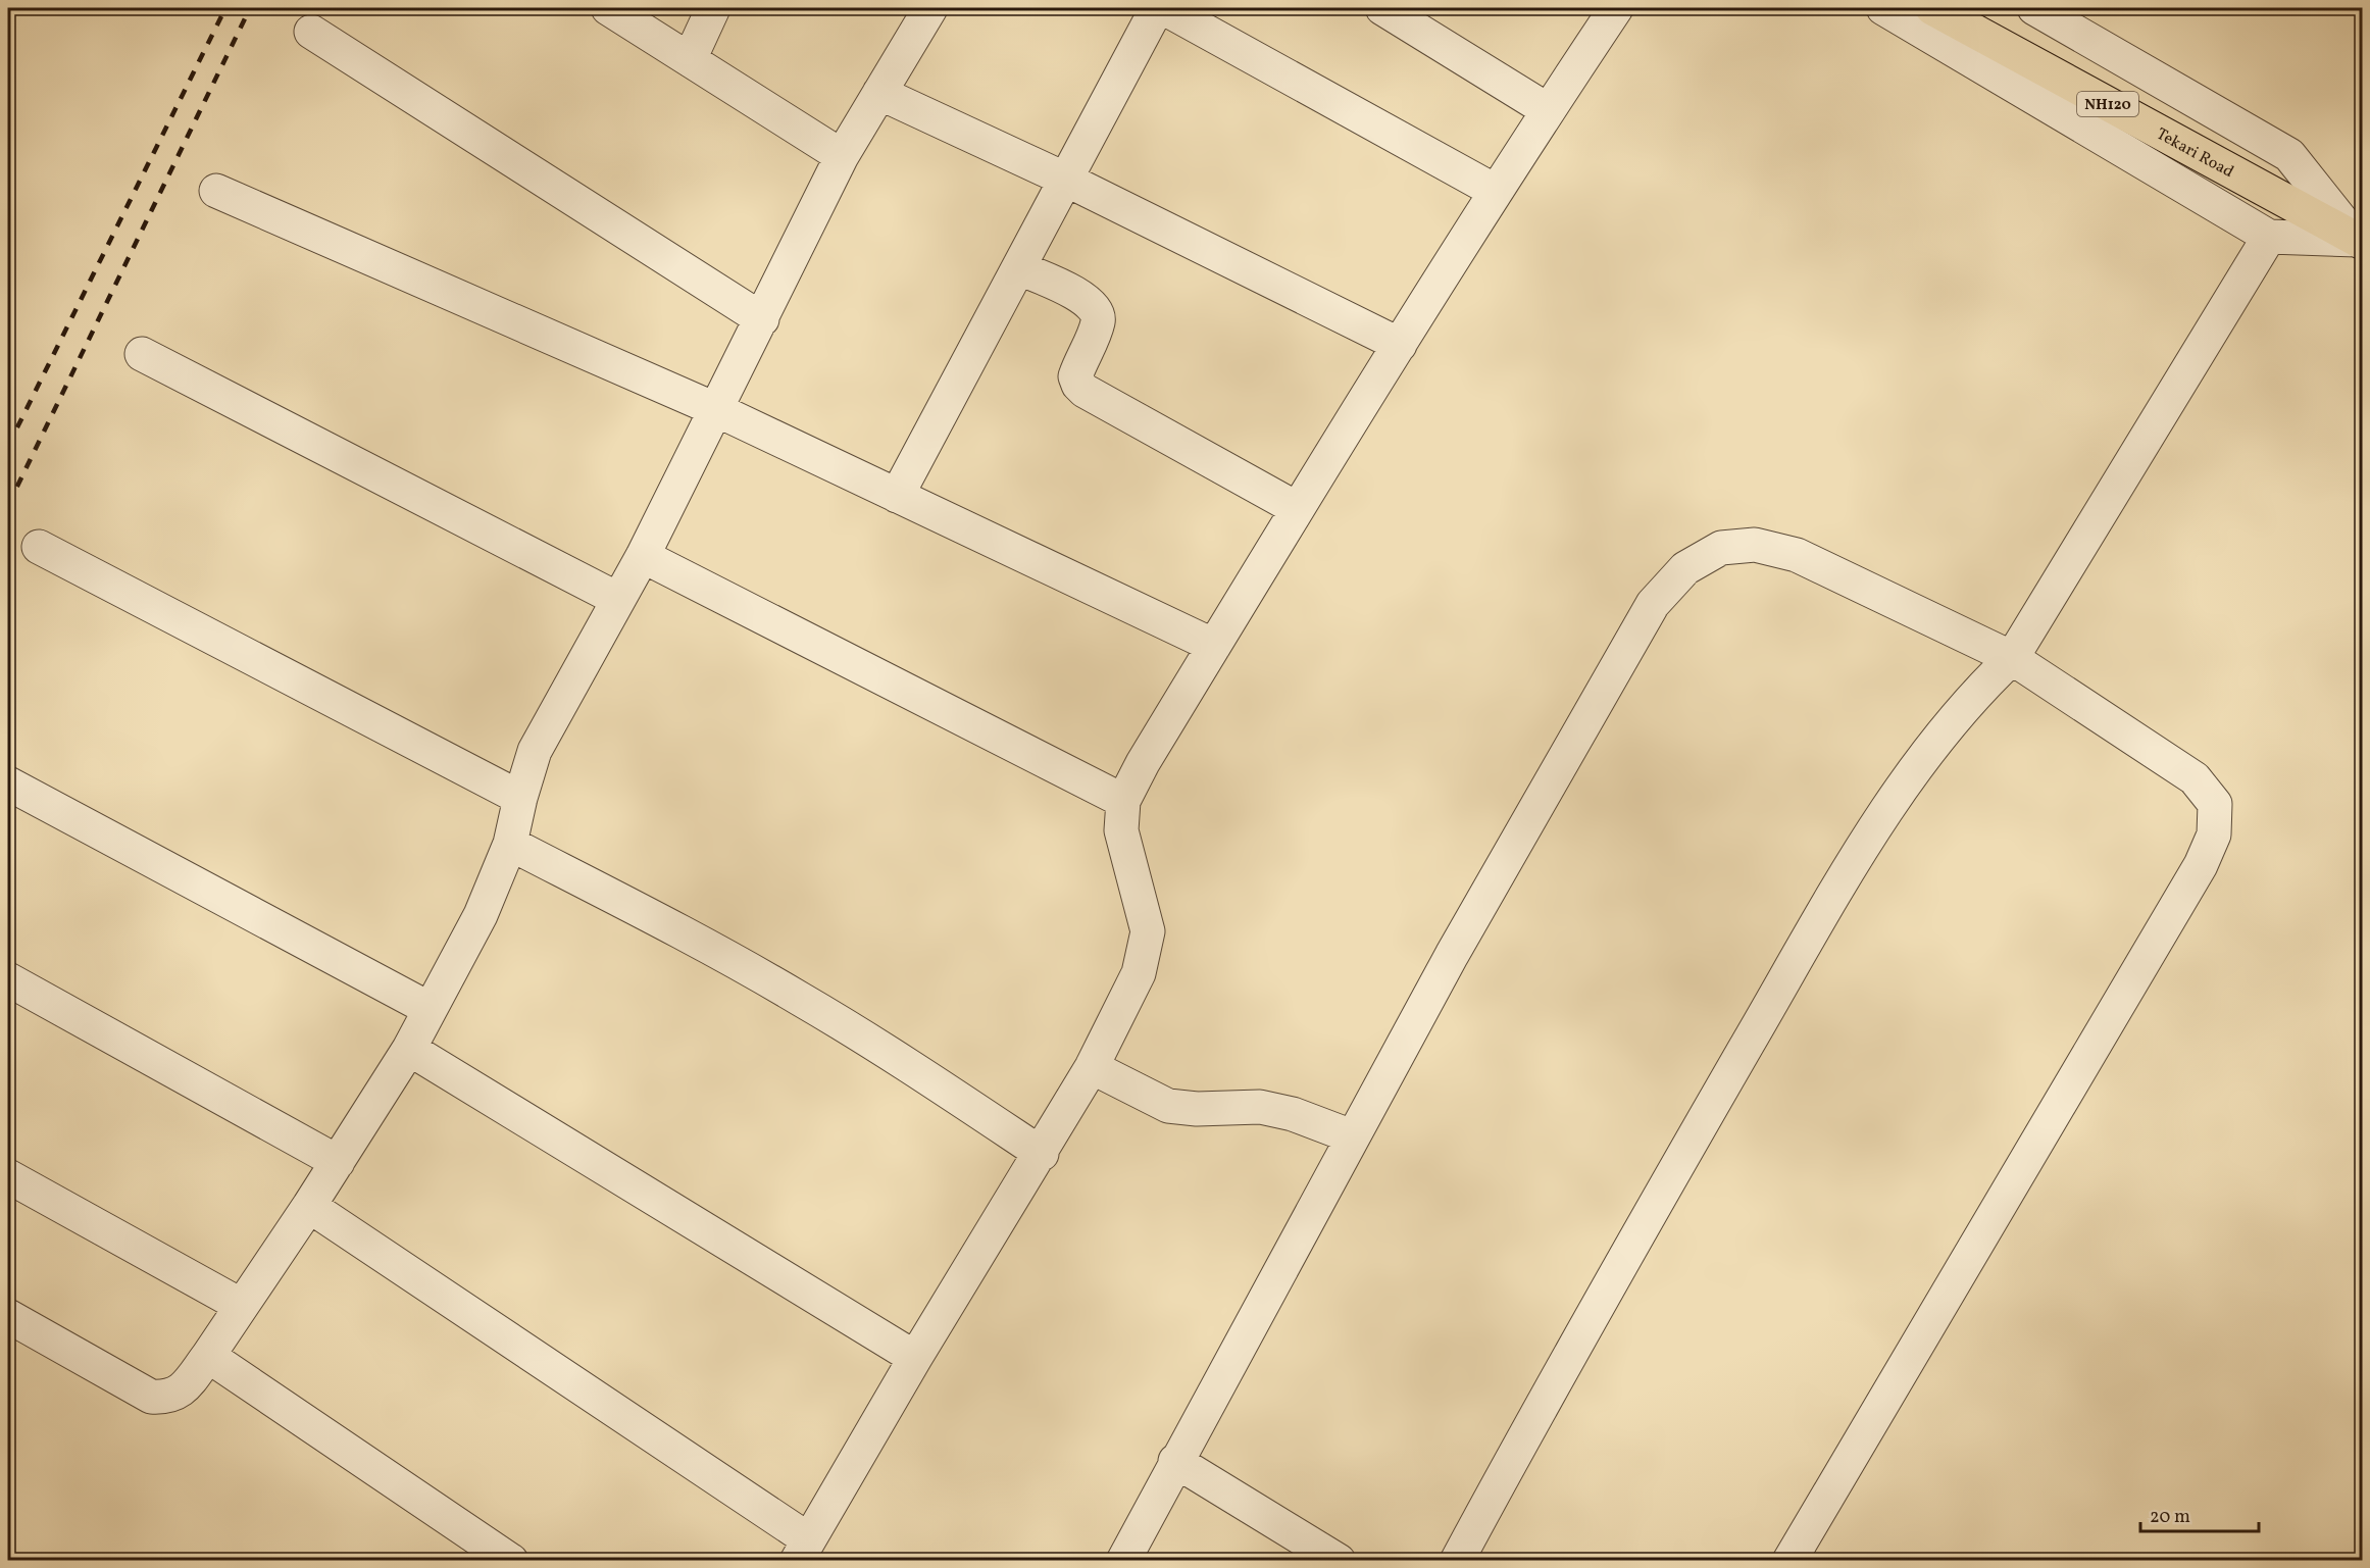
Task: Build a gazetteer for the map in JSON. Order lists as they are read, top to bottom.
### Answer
{
  "streets": {
    "highway": ["NH120", "Tekari Road"]
  },
  "scale_bar": "20 m"
}
